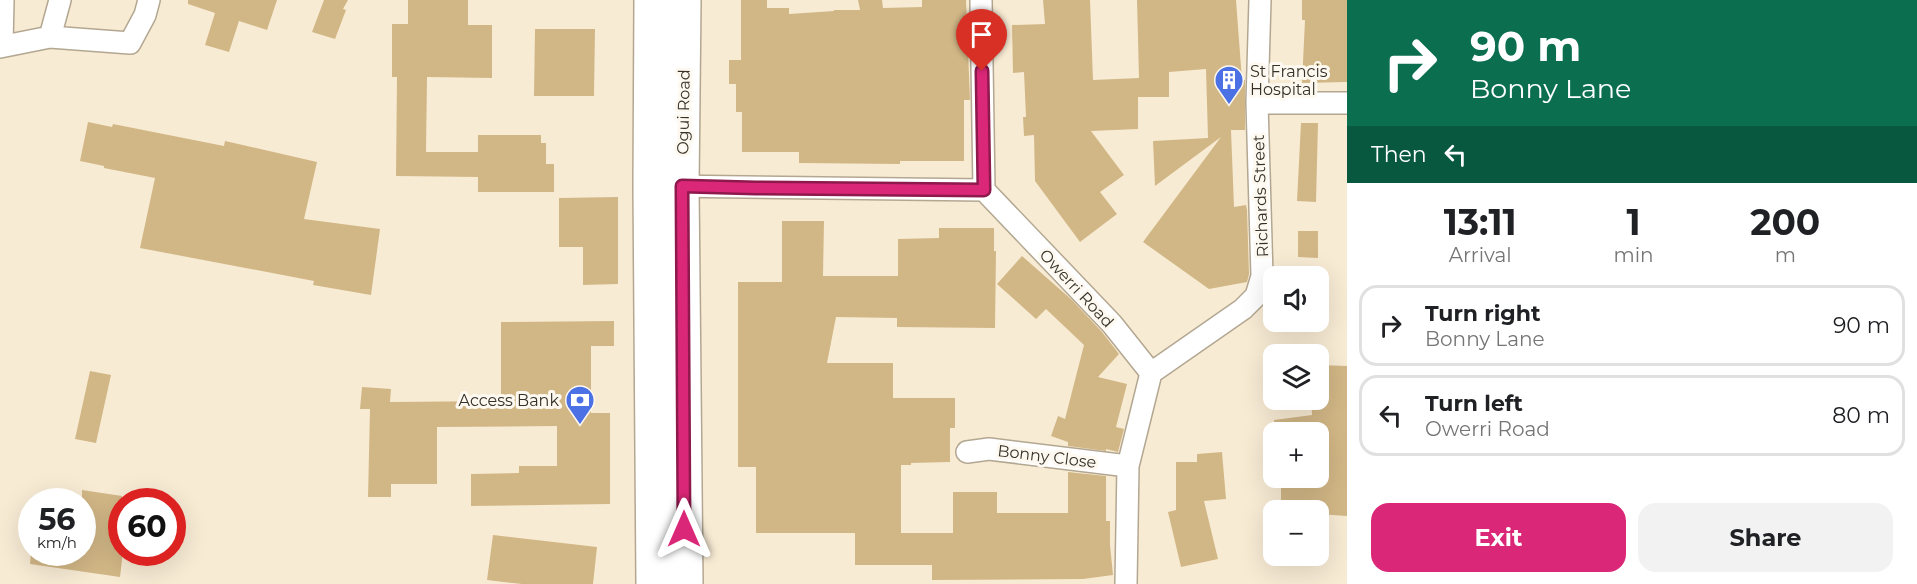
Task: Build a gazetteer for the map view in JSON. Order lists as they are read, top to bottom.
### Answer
{
  "streets": {
    "main road": ["Ogui Road"],
    "street": ["Richards Street", "Owerri Road", "Bonny Close"]
  },
  "crossings": [
    ["Richards Street", "Owerri Road"]
  ],
  "places": {
    "building": ["St Francis Hospital"],
    "bank": ["Access Bank"]
  },
  "page": {
    "turn": ["90 m", "Bonny Lane"],
    "then": "Then",
    "eta": [
      "13:11",
      "Arrival",
      "1",
      "min",
      "200",
      "m"
    ],
    "map_buttons": ["+", "−"],
    "list": [
      {
        "name": "Turn right",
        "note": "Bonny Lane",
        "value": "90 m"
      },
      {
        "name": "Turn left",
        "note": "Owerri Road",
        "value": "80 m"
      }
    ],
    "speed": "56 km/h",
    "limit": "60",
    "buttons": ["Exit", "Share"]
  }
}
